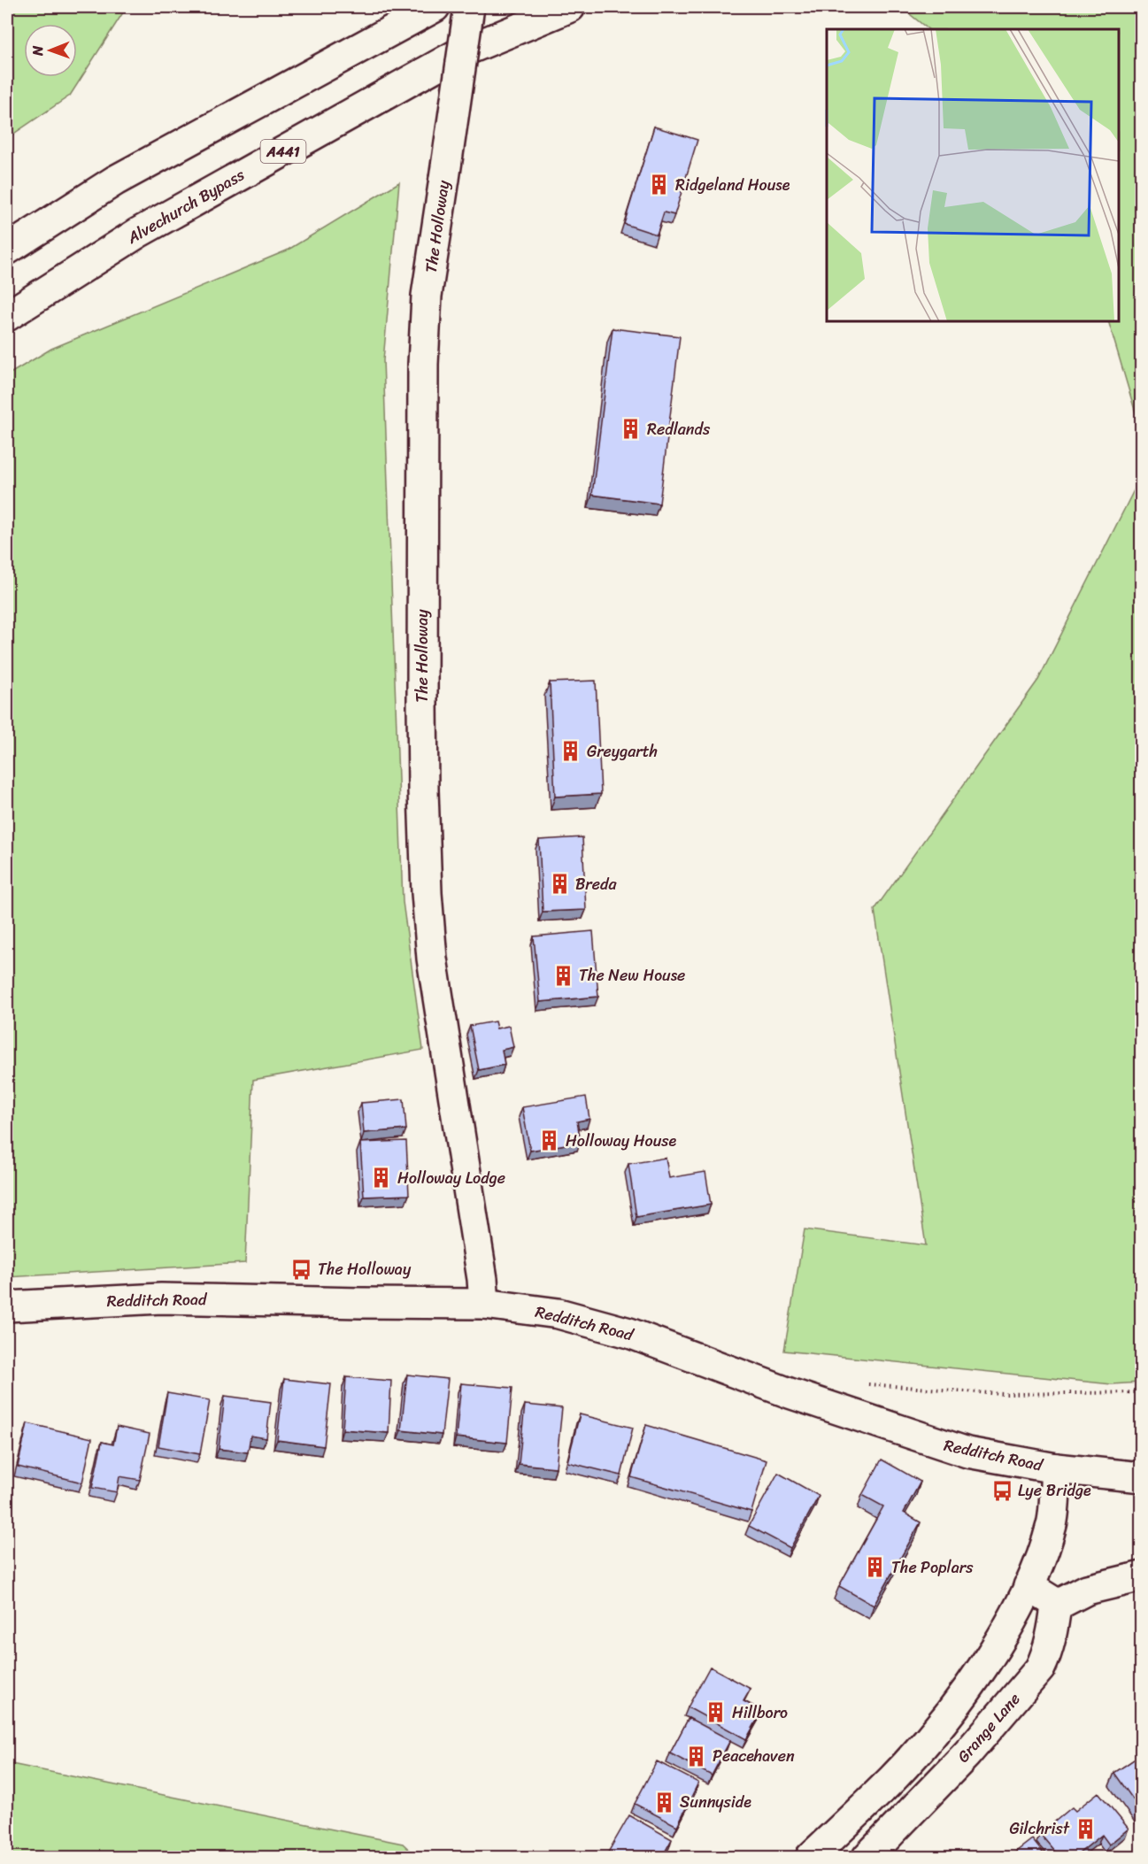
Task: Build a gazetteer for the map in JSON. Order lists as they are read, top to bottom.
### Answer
{
  "streets": {
    "main road": [
      "A441",
      "Alvechurch Bypass",
      "The Holloway",
      "Redditch Road",
      "Grange Lane"
    ]
  },
  "crossings": [
    ["The Holloway", "Redditch Road"]
  ],
  "places": {
    "building": [
      "Ridgeland House",
      "Redlands",
      "Greygarth",
      "Breda",
      "The New House",
      "Holloway House",
      "Holloway Lodge",
      "The Poplars",
      "Hillboro",
      "Peacehaven",
      "Sunnyside",
      "Gilchrist"
    ],
    "bus stop": ["The Holloway", "Lye Bridge"]
  },
  "north": "left"
}
